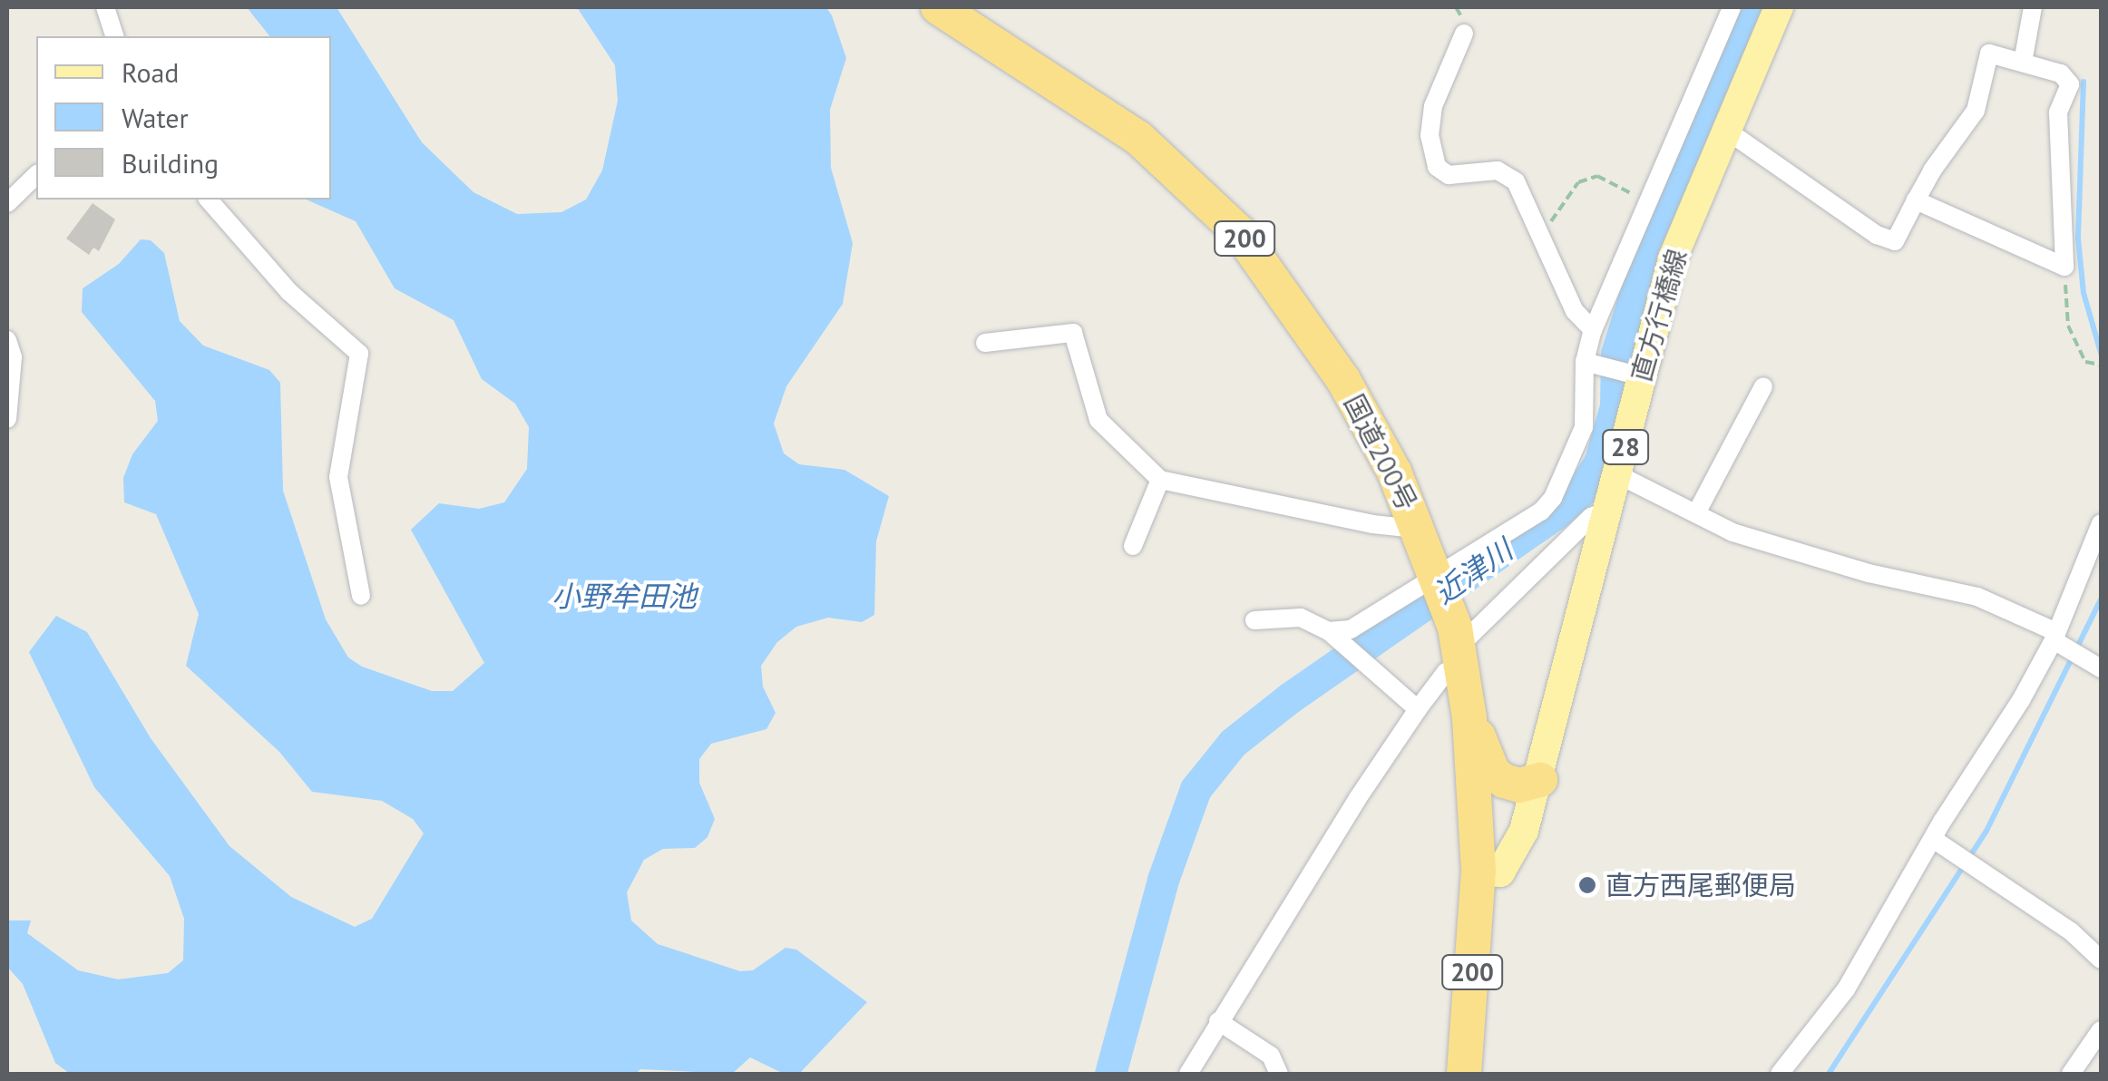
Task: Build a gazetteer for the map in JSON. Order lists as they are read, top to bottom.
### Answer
{
  "streets": {
    "highway": ["200", "国道200号"],
    "main road": ["直方行橋線", "28"]
  },
  "crossings": [
    ["直方行橋線", "国道200号"]
  ],
  "water": ["近津川", "小野牟田池"],
  "places": ["直方西尾郵便局"],
  "legend": ["Road", "Water", "Building"]
}
